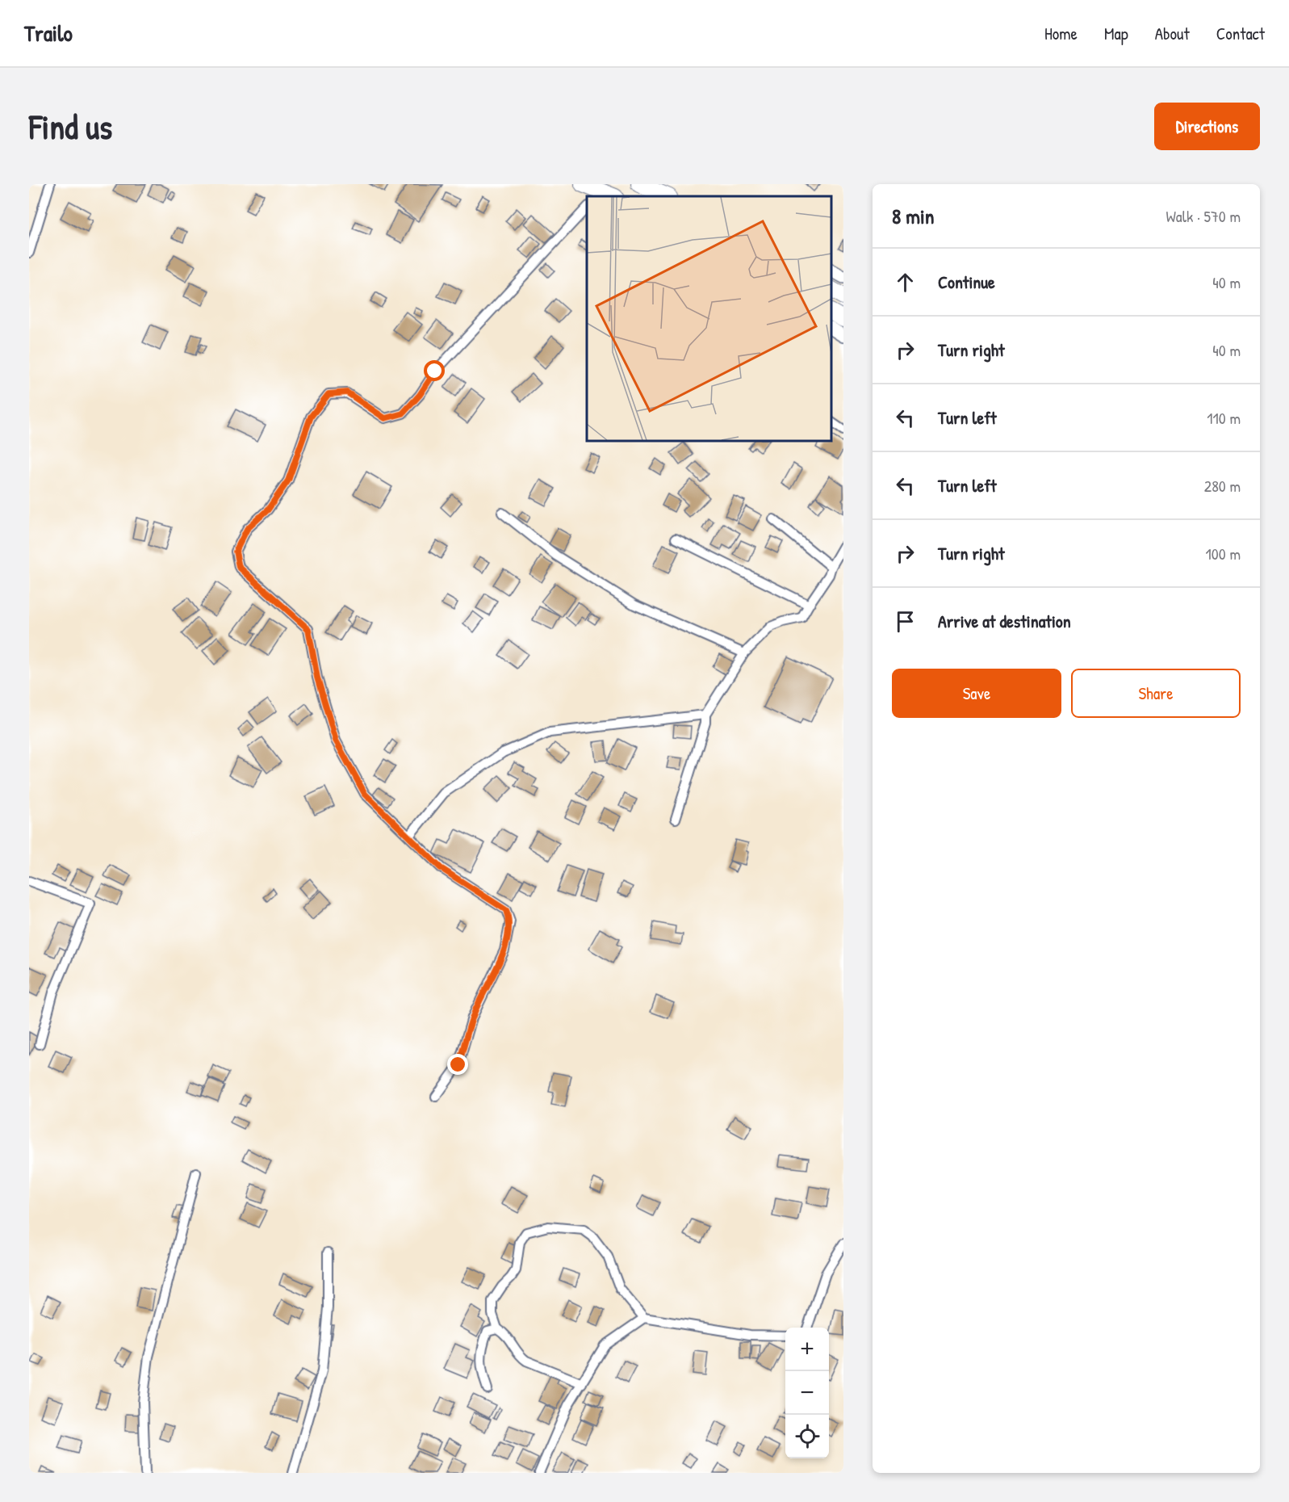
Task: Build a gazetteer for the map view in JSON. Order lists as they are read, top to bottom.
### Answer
{
  "page": {
    "header": "Trailo",
    "nav": [
      "Home",
      "Map",
      "About",
      "Contact"
    ],
    "buttons": [
      "Directions",
      ["Save", "Share"]
    ],
    "title": "Find us",
    "heading": ["8 min", "Walk · 570 m"],
    "list": [
      ["Continue", "40 m"],
      ["Turn right", "40 m"],
      ["Turn left", "110 m"],
      ["Turn left", "280 m"],
      ["Turn right", "100 m"],
      "Arrive at destination"
    ],
    "map_buttons": ["+", "−"]
  }
}
